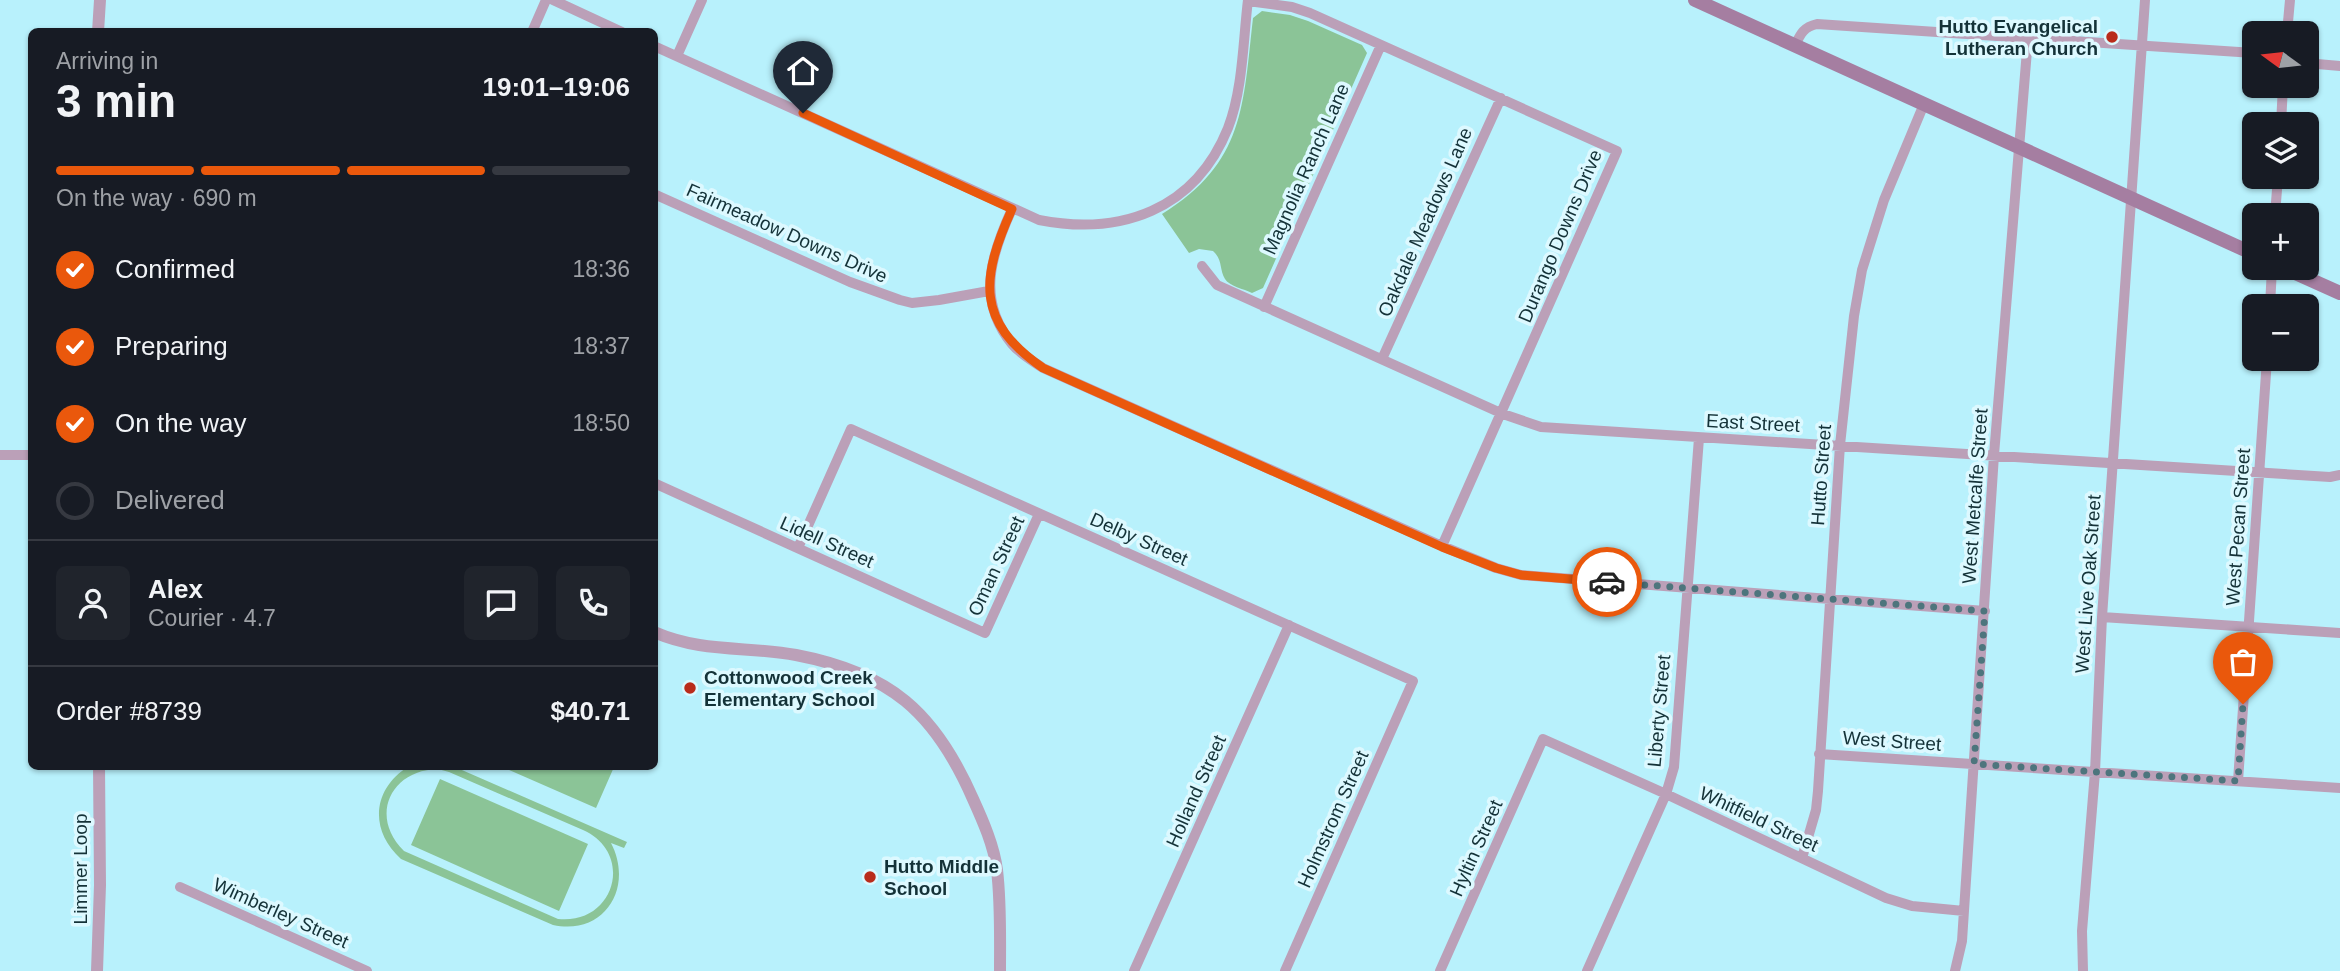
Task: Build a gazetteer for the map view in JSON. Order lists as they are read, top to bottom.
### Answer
{
  "streets": {
    "street": [
      "Magnolia Ranch Lane",
      "Oakdale Meadows Lane",
      "Fairmeadow Downs Drive",
      "Durango Downs Drive",
      "East Street",
      "Hutto Street",
      "West Metcalfe Street",
      "West Pecan Street",
      "Delby Street",
      "Lidell Street",
      "Oman Street",
      "West Live Oak Street",
      "Liberty Street",
      "West Street",
      "Holland Street",
      "Holmstrom Street",
      "Whitfield Street",
      "Hyltin Street",
      "Limmer Loop",
      "Wimberley Street"
    ]
  },
  "crossings": [
    ["Magnolia Ranch Lane", "Durango Downs Drive"],
    ["Magnolia Ranch Lane", "East Street"],
    ["Oakdale Meadows Lane", "Durango Downs Drive"],
    ["Oakdale Meadows Lane", "East Street"],
    ["Durango Downs Drive", "East Street"],
    ["East Street", "Hutto Street"],
    ["East Street", "West Metcalfe Street"],
    ["East Street", "West Pecan Street"],
    ["East Street", "West Live Oak Street"],
    ["East Street", "Liberty Street"],
    ["Hutto Street", "West Street"],
    ["Hutto Street", "Whitfield Street"],
    ["West Metcalfe Street", "West Street"],
    ["West Metcalfe Street", "Whitfield Street"],
    ["West Pecan Street", "West Street"],
    ["Delby Street", "Lidell Street"],
    ["Delby Street", "Oman Street"],
    ["Delby Street", "Holland Street"],
    ["Delby Street", "Holmstrom Street"],
    ["Lidell Street", "Oman Street"],
    ["West Live Oak Street", "West Street"],
    ["Liberty Street", "Whitfield Street"],
    ["Whitfield Street", "Hyltin Street"]
  ],
  "places": ["Hutto Evangelical Lutheran Church", "Cottonwood Creek Elementary School", "Hutto Middle School"],
  "north": "left",
  "page": {
    "map_buttons": ["+", "−"],
    "heading": ["3 min", "Arriving in", "19:01–19:06"],
    "panel": [
      "Alex",
      "Courier · 4.7",
      "Order #8739",
      "$40.71"
    ],
    "bar": "On the way · 690 m",
    "list": [
      ["Confirmed", "18:36"],
      ["Preparing", "18:37"],
      ["On the way", "18:50"],
      "Delivered"
    ]
  }
}
